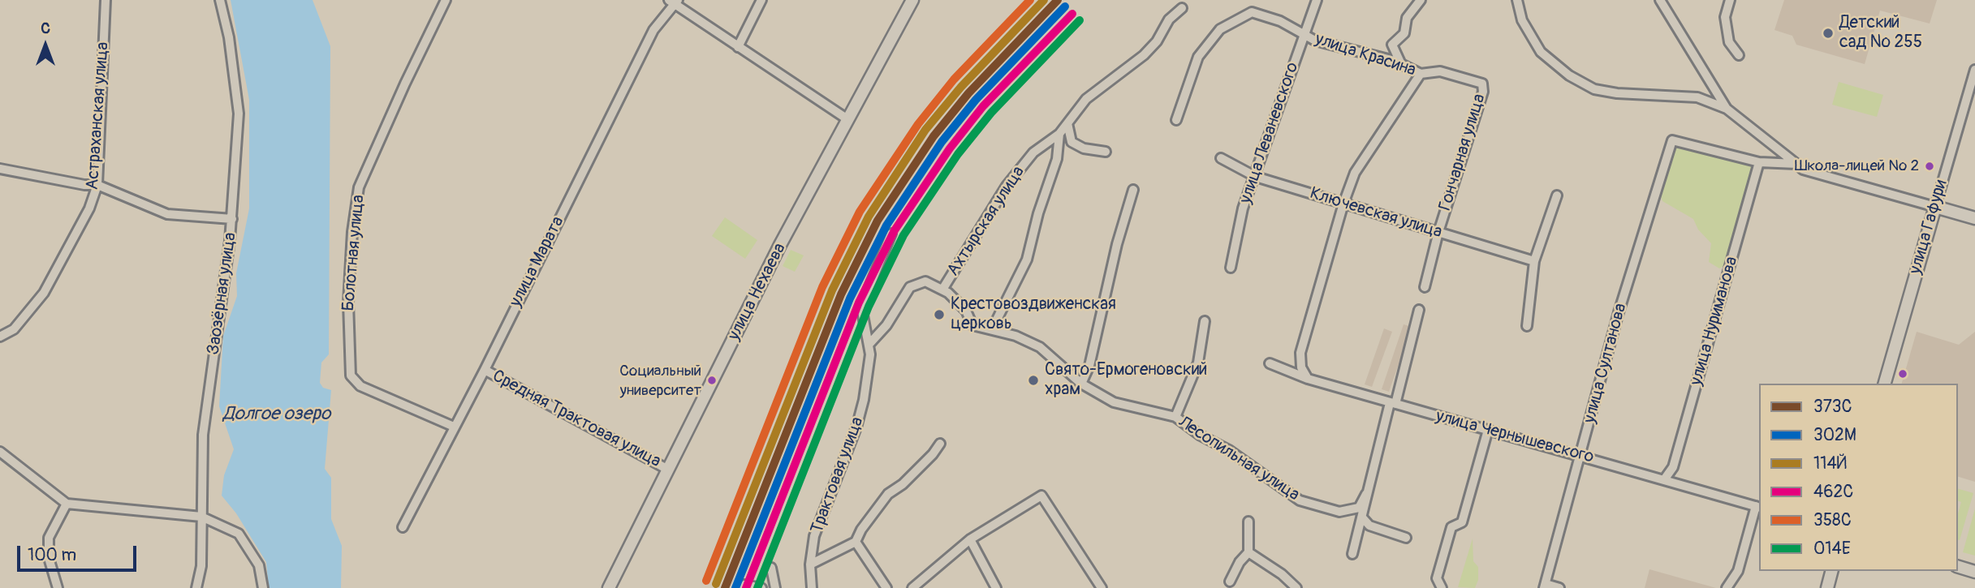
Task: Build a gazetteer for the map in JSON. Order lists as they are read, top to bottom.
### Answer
{
  "streets": {
    "street": [
      "улица Красина",
      "Астраханская улица",
      "улица Леваневского",
      "Гончарная улица",
      "Ключевская улица",
      "Ахтырская улица",
      "улица Гафури",
      "Болотная улица",
      "улица Марата",
      "улица Нехаева",
      "Заозёрная улица",
      "улица Нуриманова",
      "улица Султанова",
      "Средняя Трактовая улица",
      "улица Чернышевского",
      "Лесопильная улица",
      "Трактовая улица"
    ]
  },
  "crossings": [
    ["улица Красина", "улица Леваневского"],
    ["улица Красина", "Гончарная улица"],
    ["улица Леваневского", "Ключевская улица"],
    ["Гончарная улица", "Ключевская улица"],
    ["Ахтырская улица", "Лесопильная улица"],
    ["Болотная улица", "улица Марата"],
    ["улица Марата", "Средняя Трактовая улица"],
    ["улица Нехаева", "Средняя Трактовая улица"],
    ["улица Нуриманова", "улица Султанова"],
    ["улица Нуриманова", "улица Чернышевского"],
    ["улица Султанова", "улица Чернышевского"]
  ],
  "water": ["Долгое озеро"],
  "places": [
    "Детский сад № 255",
    "Школа-лицей № 2",
    "Крестовоздвиженская церковь",
    "Социальный университет",
    "Свято-Ермогеновский храм"
  ],
  "lines": [
    "transit line 373C",
    "transit line 114Й",
    "transit line 358С",
    "transit line 302М",
    "transit line 462С",
    "transit line 014Е"
  ],
  "legend": [
    "373C",
    "302М",
    "114Й",
    "462С",
    "358С",
    "014Е"
  ],
  "scale_bar": "100 m",
  "north": "top"
}
